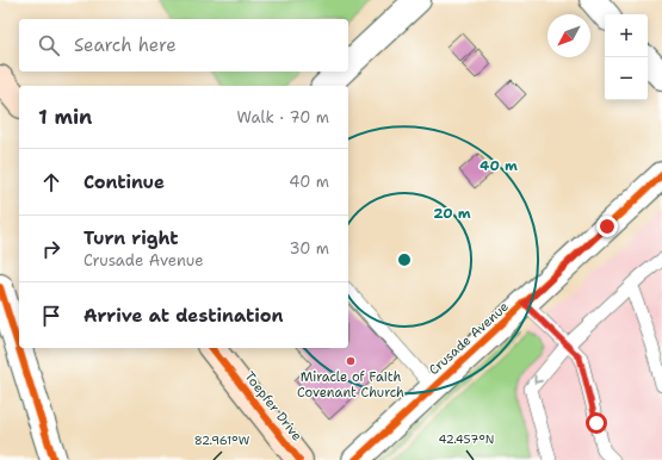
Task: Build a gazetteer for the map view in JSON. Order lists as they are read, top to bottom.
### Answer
{
  "streets": {
    "street": ["Crusade Avenue", "Toepfer Drive"]
  },
  "places": ["Miracle of Faith Covenant Church"],
  "north": "bottom left",
  "page": {
    "map_buttons": ["+", "−"],
    "search": "Search here",
    "heading": ["1 min", "Walk · 70 m"],
    "list": [
      ["Continue", "40 m"],
      ["Turn right", "Crusade Avenue", "30 m"],
      "Arrive at destination"
    ]
  },
  "coordinates": ["42.457°N", "82.961°W"],
  "rings": ["40 m", "20 m"]
}
